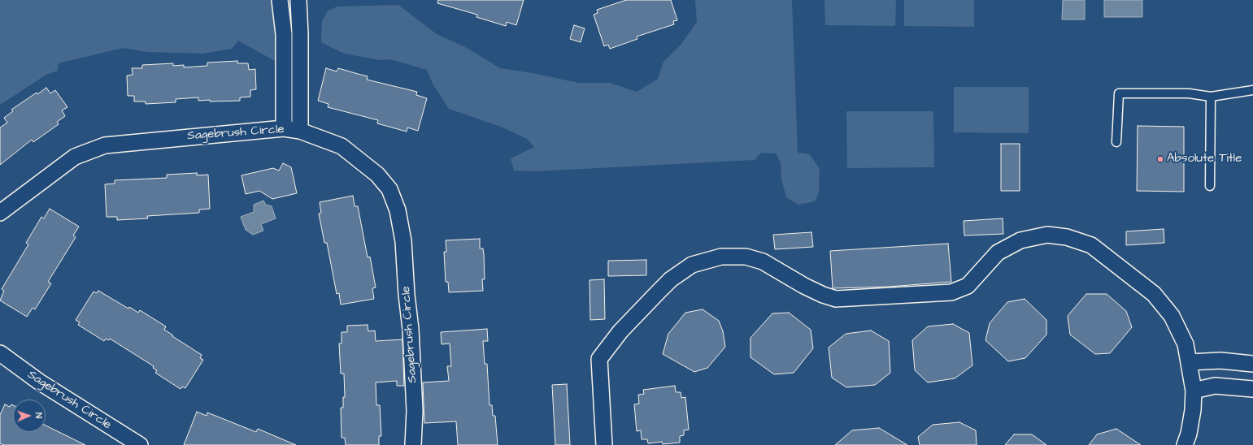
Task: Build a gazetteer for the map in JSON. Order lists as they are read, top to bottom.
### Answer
{
  "streets": {
    "street": ["Sagebrush Circle"]
  },
  "places": ["Absolute Title"],
  "north": "right"
}
